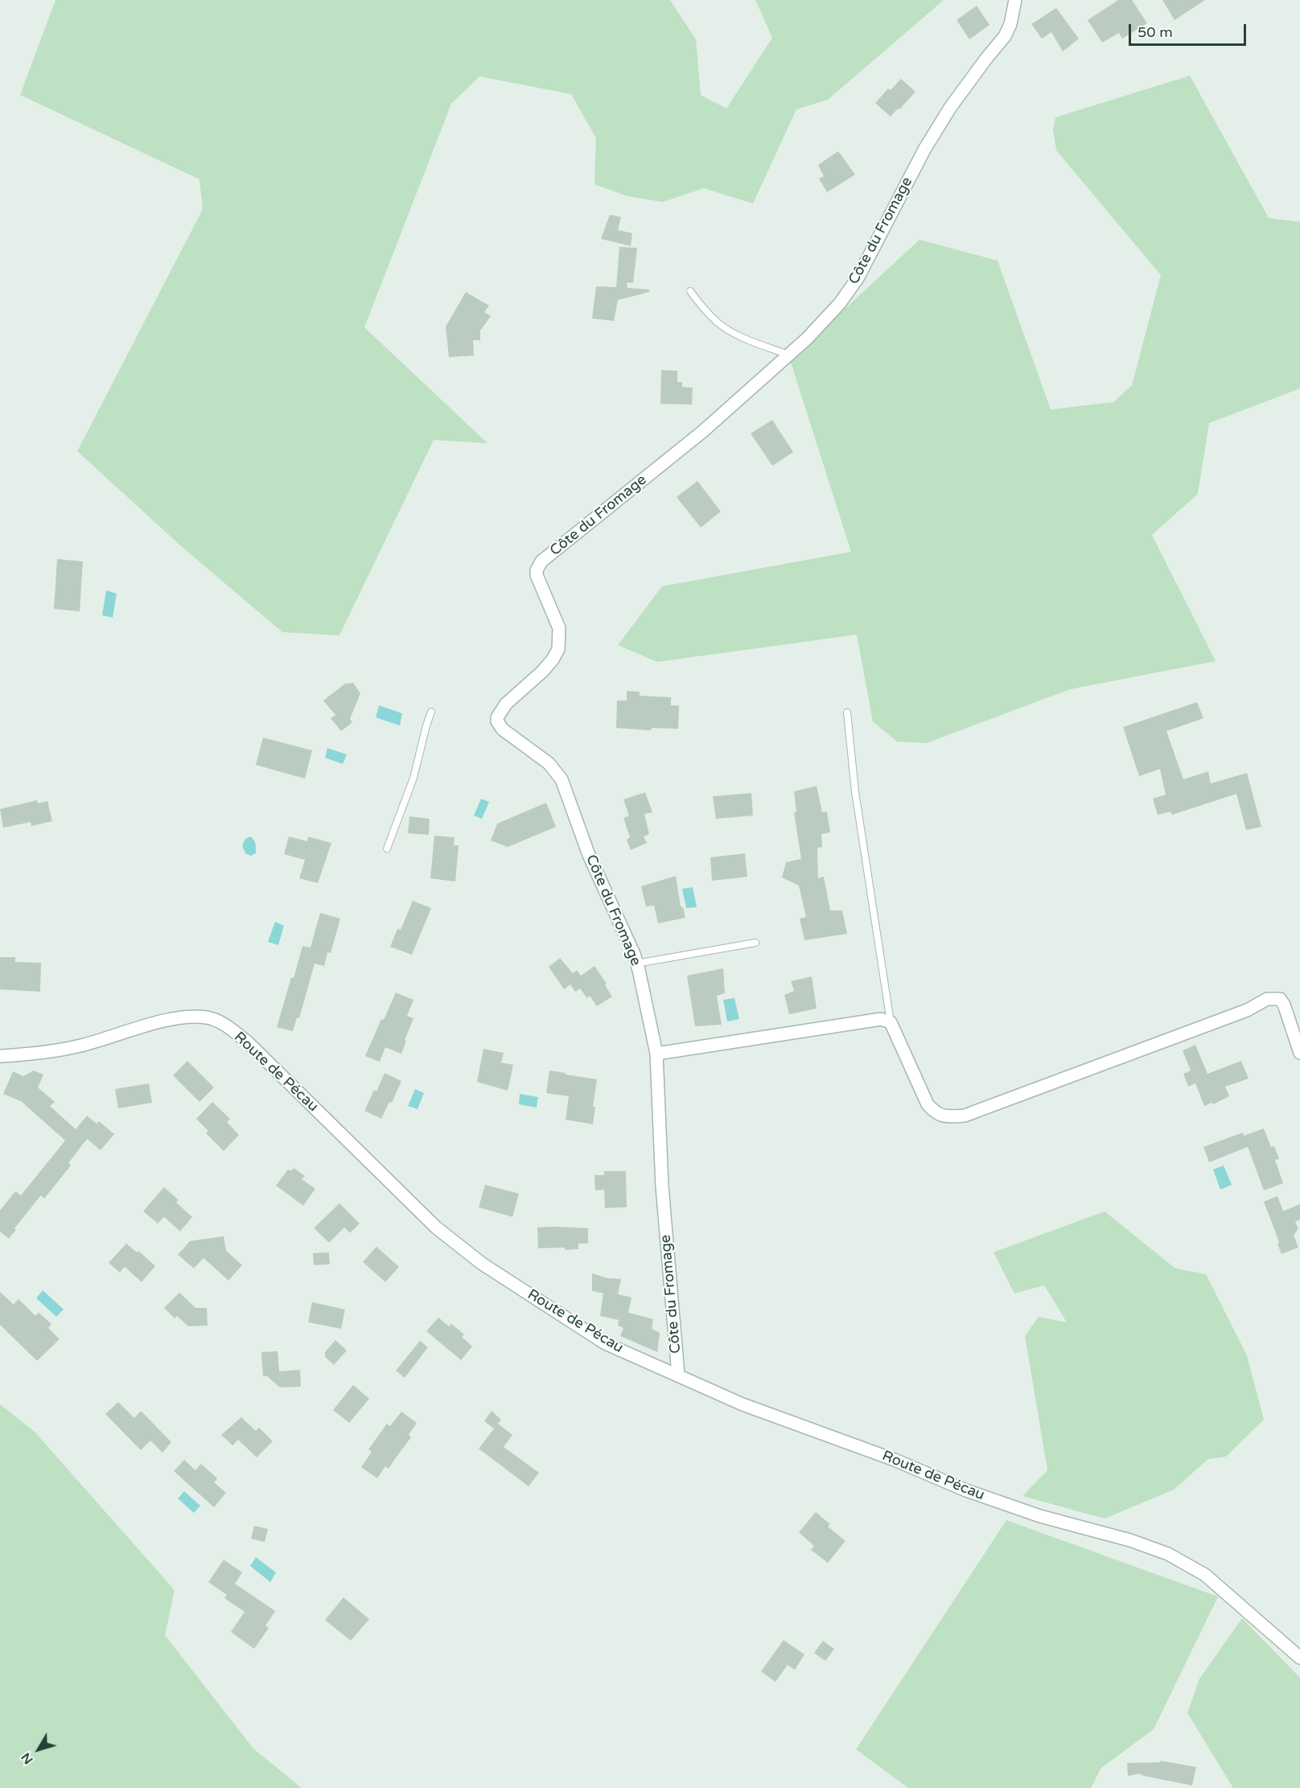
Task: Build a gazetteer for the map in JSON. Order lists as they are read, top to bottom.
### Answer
{
  "streets": {
    "street": ["Côte du Fromage", "Route de Pécau"]
  },
  "crossings": [
    ["Côte du Fromage", "Route de Pécau"]
  ],
  "scale_bar": "50 m",
  "north": "bottom left"
}
